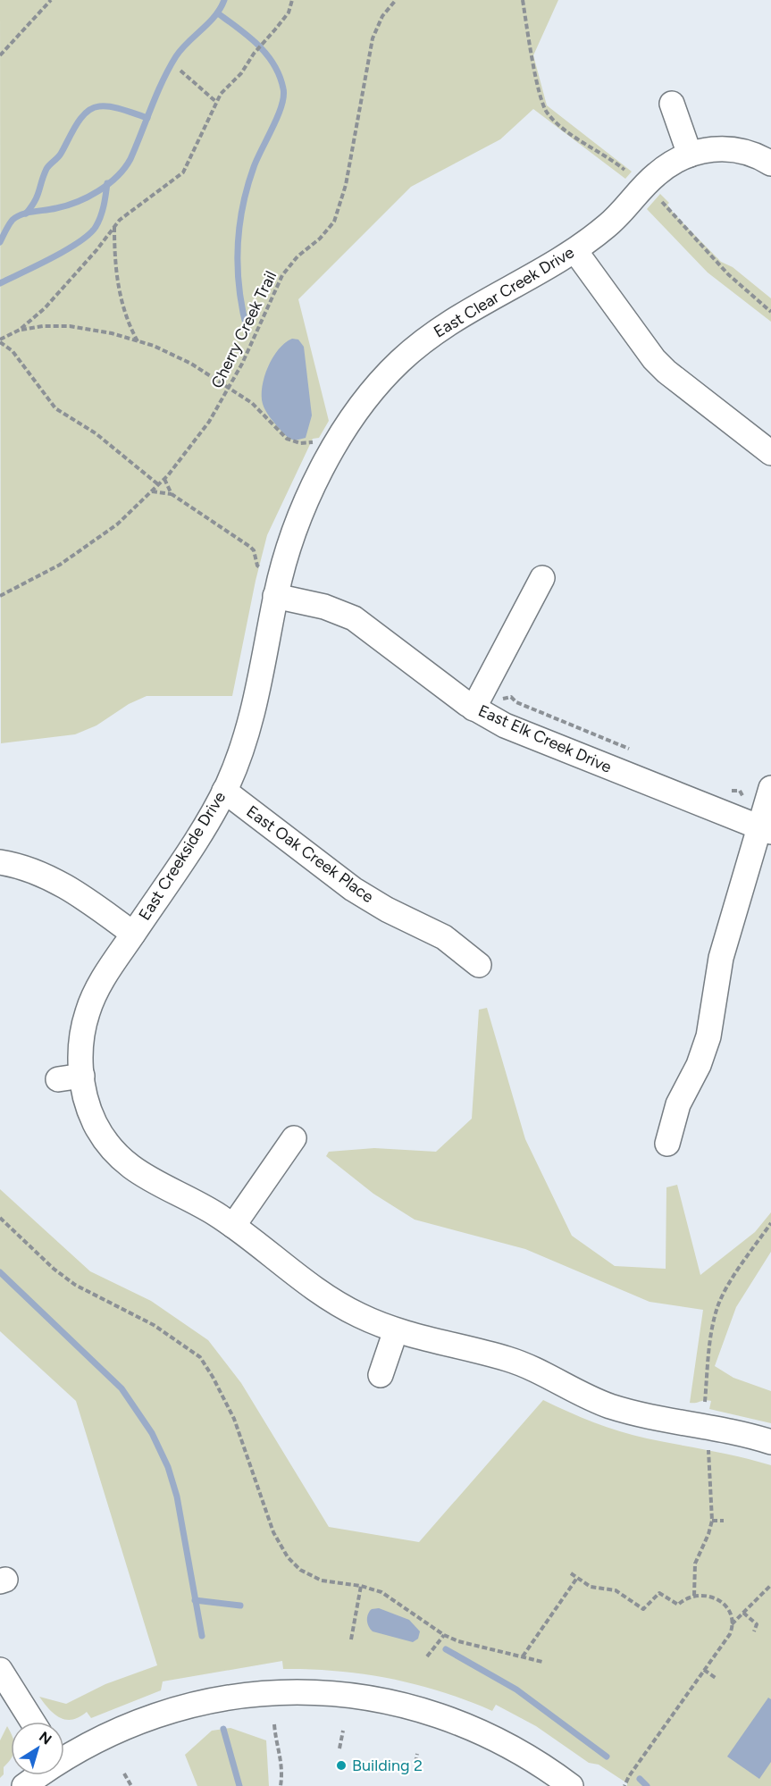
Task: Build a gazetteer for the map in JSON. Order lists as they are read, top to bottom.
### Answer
{
  "streets": {
    "street": [
      "East Clear Creek Drive",
      "East Elk Creek Drive",
      "East Oak Creek Place",
      "East Creekside Drive"
    ],
    "path": ["Cherry Creek Trail"]
  },
  "crossings": [
    ["East Clear Creek Drive", "East Elk Creek Drive"],
    ["East Clear Creek Drive", "East Creekside Drive"],
    ["East Elk Creek Drive", "East Creekside Drive"],
    ["East Oak Creek Place", "East Creekside Drive"]
  ],
  "places": ["Building 2"],
  "north": "top right"
}
